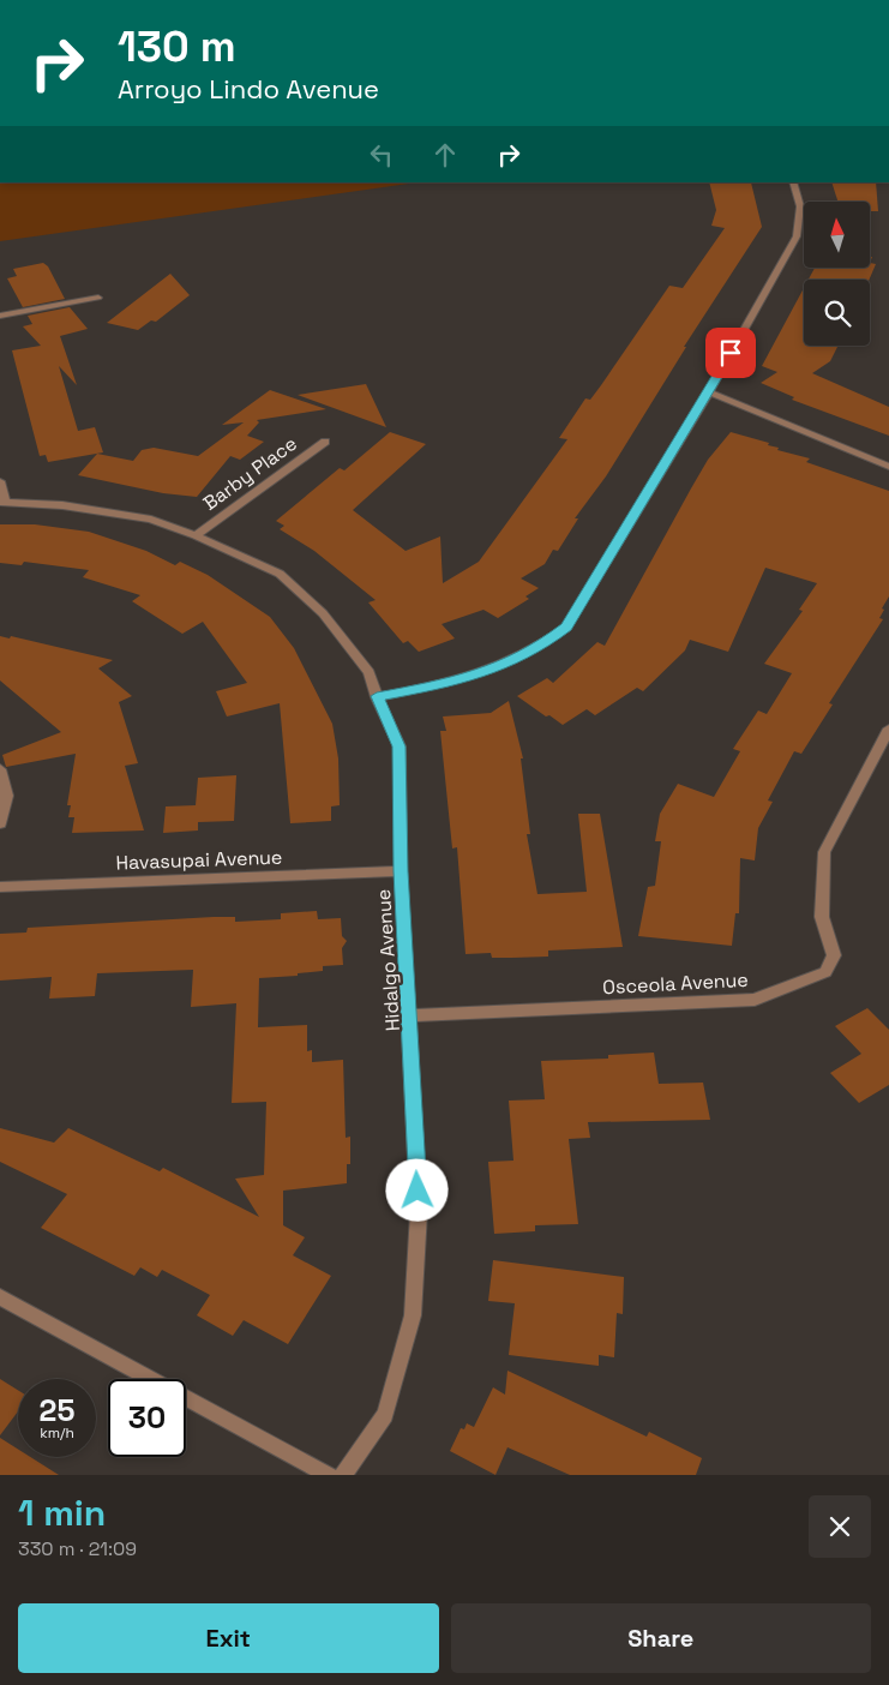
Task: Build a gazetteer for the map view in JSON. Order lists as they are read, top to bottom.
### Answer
{
  "streets": {
    "street": [
      "Barby Place",
      "Havasupai Avenue",
      "Hidalgo Avenue",
      "Osceola Avenue"
    ]
  },
  "crossings": [
    ["Barby Place", "Hidalgo Avenue"],
    ["Havasupai Avenue", "Hidalgo Avenue"],
    ["Hidalgo Avenue", "Osceola Avenue"]
  ],
  "north": "top",
  "page": {
    "turn": ["130 m", "Arroyo Lindo Avenue"],
    "speed": "25 km/h",
    "limit": "30",
    "heading": ["1 min", "330 m · 21:09"],
    "buttons": ["Exit", "Share"]
  }
}
